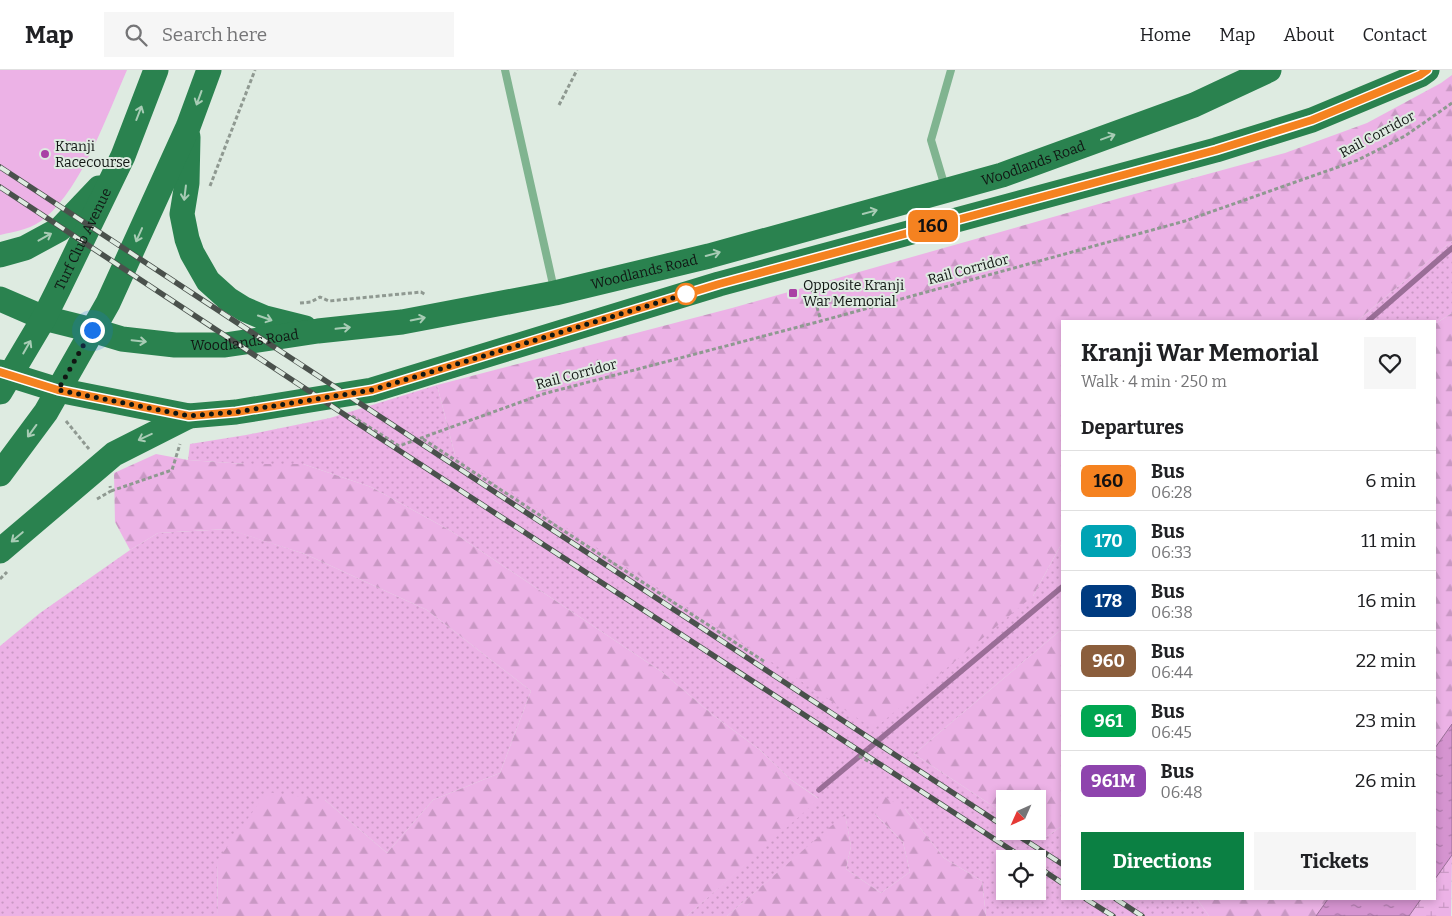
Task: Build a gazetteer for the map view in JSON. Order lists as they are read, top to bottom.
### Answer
{
  "streets": {
    "main road": ["Woodlands Road", "Turf Club Avenue"],
    "path": ["Rail Corridor"]
  },
  "crossings": [
    ["Woodlands Road", "Turf Club Avenue"]
  ],
  "places": {
    "other": ["Kranji Racecourse"],
    "transit": ["Opposite Kranji War Memorial"]
  },
  "lines": ["bus line 160"],
  "north": "bottom left",
  "page": {
    "header": "Map",
    "search": "Search here",
    "nav": [
      "Home",
      "Map",
      "About",
      "Contact"
    ],
    "on_map": "160",
    "heading": [
      ["Kranji War Memorial", "Walk · 4 min · 250 m"],
      "Departures"
    ],
    "list": [
      {
        "mark": "160",
        "name": "Bus",
        "note": "06:28",
        "value": "6 min"
      },
      {
        "mark": "170",
        "name": "Bus",
        "note": "06:33",
        "value": "11 min"
      },
      {
        "mark": "178",
        "name": "Bus",
        "note": "06:38",
        "value": "16 min"
      },
      {
        "mark": "960",
        "name": "Bus",
        "note": "06:44",
        "value": "22 min"
      },
      {
        "mark": "961",
        "name": "Bus",
        "note": "06:45",
        "value": "23 min"
      },
      {
        "mark": "961M",
        "name": "Bus",
        "note": "06:48",
        "value": "26 min"
      }
    ],
    "buttons": ["Directions", "Tickets"]
  }
}
